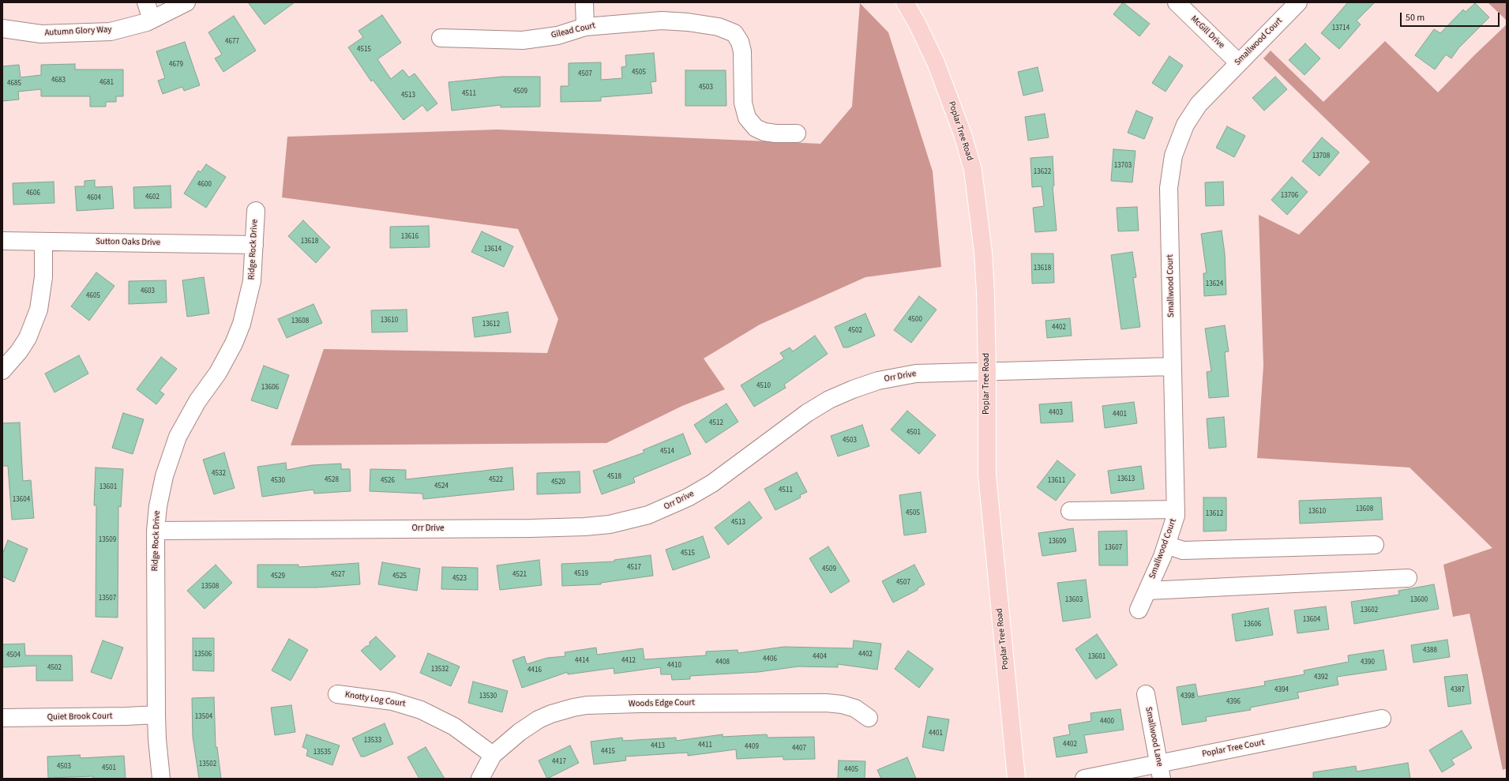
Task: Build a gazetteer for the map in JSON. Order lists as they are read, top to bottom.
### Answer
{
  "streets": {
    "main road": ["Poplar Tree Road"],
    "street": [
      "Gilead Court",
      "Autumn Glory Way",
      "McGill Drive",
      "Smallwood Court",
      "Sutton Oaks Drive",
      "Ridge Rock Drive",
      "Orr Drive",
      "Knotty Log Court",
      "Woods Edge Court",
      "Quiet Brook Court",
      "Smallwood Lane",
      "Poplar Tree Court"
    ]
  },
  "crossings": [
    ["McGill Drive", "Smallwood Court"],
    ["Smallwood Court", "Orr Drive"],
    ["Poplar Tree Road", "Orr Drive"],
    ["Sutton Oaks Drive", "Ridge Rock Drive"],
    ["Ridge Rock Drive", "Orr Drive"],
    ["Ridge Rock Drive", "Quiet Brook Court"],
    ["Knotty Log Court", "Woods Edge Court"],
    ["Smallwood Lane", "Poplar Tree Court"]
  ],
  "house_numbers": [
    "13714",
    "4677",
    "4515",
    "4679",
    "4505",
    "4507",
    "4683",
    "4681",
    "4685",
    "4503",
    "4509",
    "4511",
    "4513",
    "13708",
    "13703",
    "13622",
    "4600",
    "4606",
    "13706",
    "4602",
    "4604",
    "13616",
    "13618",
    "13614",
    "13618",
    "13624",
    "4603",
    "4605",
    "4500",
    "13610",
    "13608",
    "13612",
    "4402",
    "4502",
    "4510",
    "13606",
    "4403",
    "4401",
    "4512",
    "4501",
    "4503",
    "4514",
    "4532",
    "4518",
    "13613",
    "4528",
    "4522",
    "4530",
    "4526",
    "13611",
    "4520",
    "4524",
    "13601",
    "4511",
    "13604",
    "13608",
    "13610",
    "4505",
    "13612",
    "4513",
    "13509",
    "13609",
    "13607",
    "4515",
    "4517",
    "4509",
    "4519",
    "4527",
    "4521",
    "4529",
    "4525",
    "4523",
    "4507",
    "13508",
    "13507",
    "13603",
    "13600",
    "13602",
    "13604",
    "13606",
    "4388",
    "13506",
    "4402",
    "4504",
    "4404",
    "13601",
    "4406",
    "4414",
    "4412",
    "4408",
    "4390",
    "4410",
    "4502",
    "13532",
    "4416",
    "4392",
    "4394",
    "4387",
    "13530",
    "4398",
    "4396",
    "13504",
    "4400",
    "4401",
    "13533",
    "4402",
    "4411",
    "4413",
    "4409",
    "4407",
    "4415",
    "13535",
    "4417",
    "13502",
    "4503",
    "4501",
    "4405"
  ],
  "scale_bar": "50 m"
}
